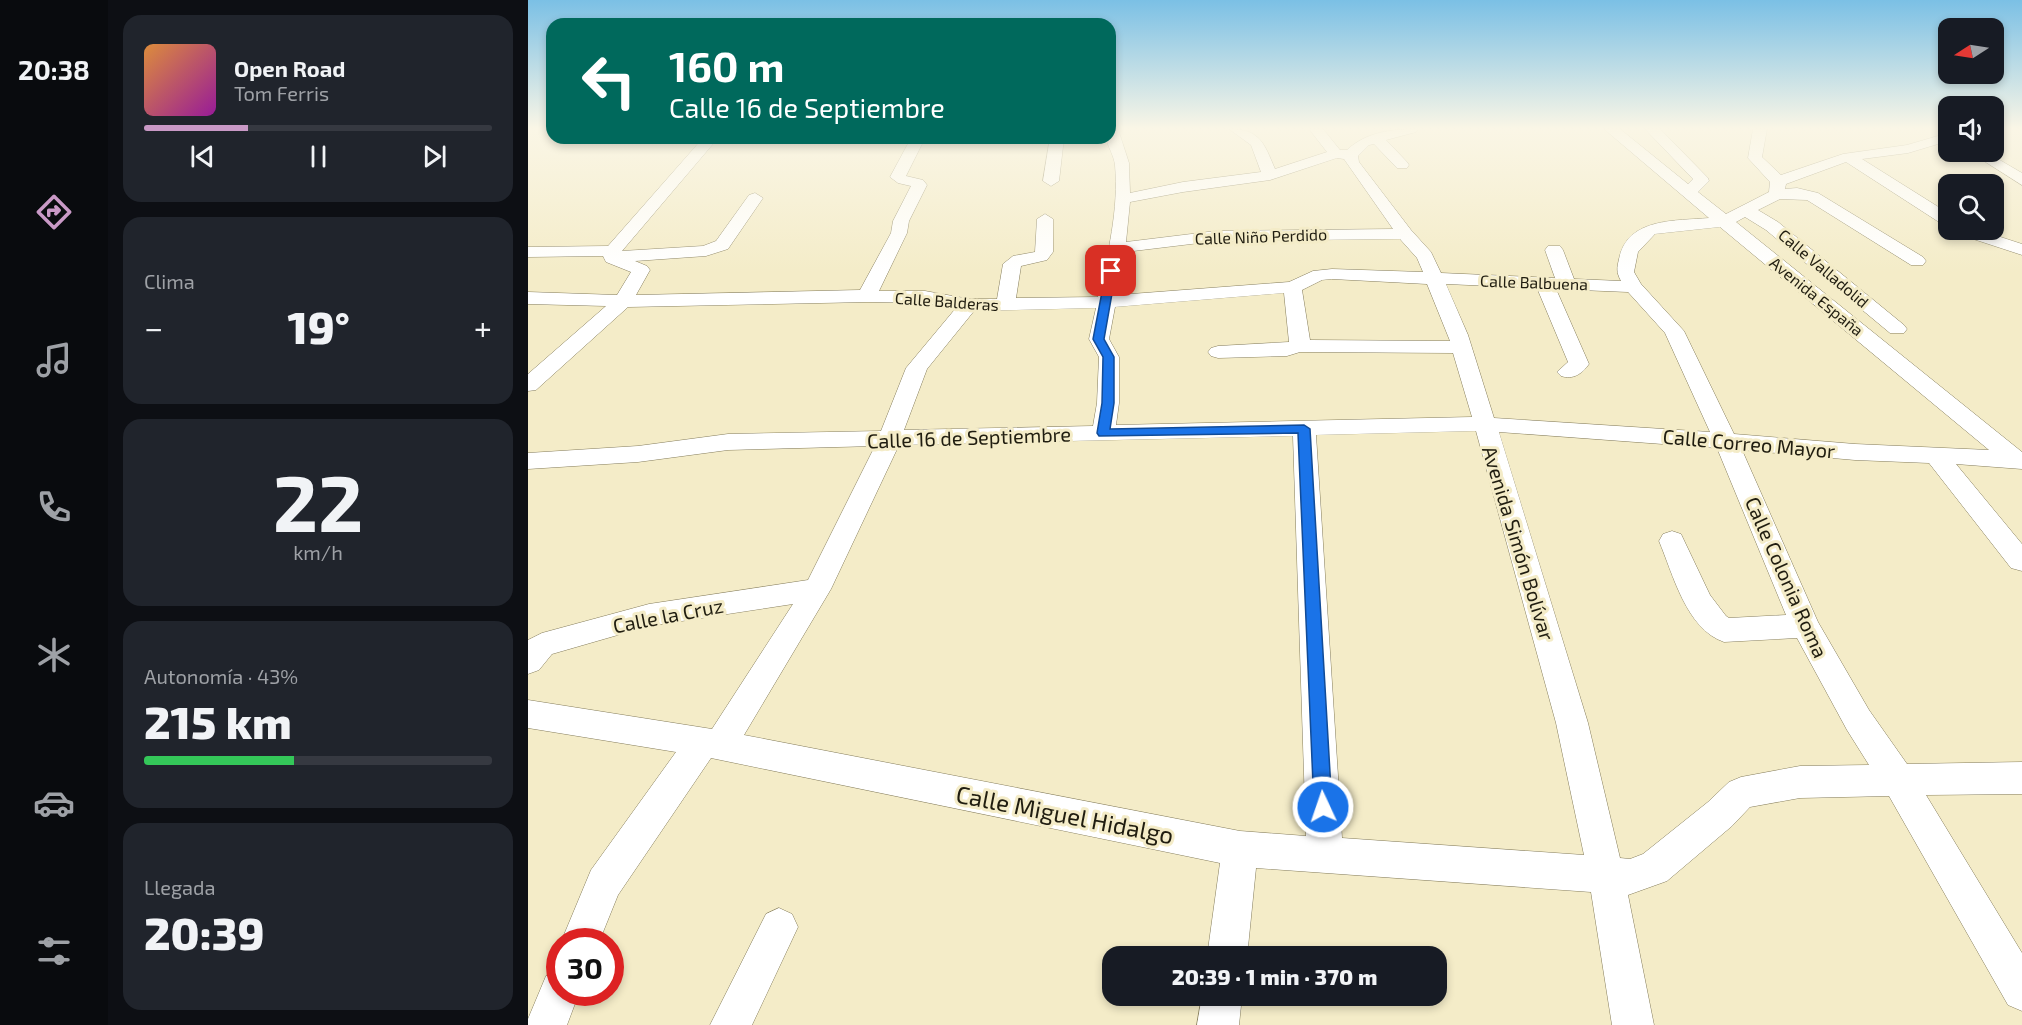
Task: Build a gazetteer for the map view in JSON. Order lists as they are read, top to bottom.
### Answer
{
  "streets": {
    "street": [
      "Calle Niño Perdido",
      "Calle Valladolid",
      "Calle Balbuena",
      "Avenida España",
      "Calle Balderas",
      "Calle 16 de Septiembre",
      "Calle Correo Mayor",
      "Avenida Simón Bolívar",
      "Calle Colonia Roma",
      "Calle la Cruz",
      "Calle Miguel Hidalgo"
    ]
  },
  "crossings": [
    ["Calle Niño Perdido", "Avenida Simón Bolívar"],
    ["Calle Valladolid", "Avenida España"],
    ["Calle Valladolid", "Calle Colonia Roma"],
    ["Calle Balbuena", "Calle Balderas"],
    ["Calle Balbuena", "Avenida Simón Bolívar"],
    ["Calle Balbuena", "Calle Colonia Roma"],
    ["Avenida España", "Calle Correo Mayor"],
    ["Avenida España", "Calle Colonia Roma"],
    ["Calle Balderas", "Avenida Simón Bolívar"],
    ["Calle 16 de Septiembre", "Calle Correo Mayor"],
    ["Calle 16 de Septiembre", "Avenida Simón Bolívar"],
    ["Calle Correo Mayor", "Avenida Simón Bolívar"],
    ["Calle Correo Mayor", "Calle Colonia Roma"],
    ["Avenida Simón Bolívar", "Calle Miguel Hidalgo"],
    ["Calle Colonia Roma", "Calle Miguel Hidalgo"]
  ],
  "north": "left",
  "page": {
    "tabs": "20:38",
    "turn": ["160 m", "Calle 16 de Septiembre"],
    "song": ["Open Road", "Tom Ferris"],
    "tile": [
      "Clima",
      ["22", "km/h"],
      ["Autonomía · 43%", "215 km"],
      ["Llegada", "20:39"]
    ],
    "heat": ["−", "19°", "+"],
    "limit": "30",
    "trip": "20:39 · 1 min · 370 m"
  }
}
